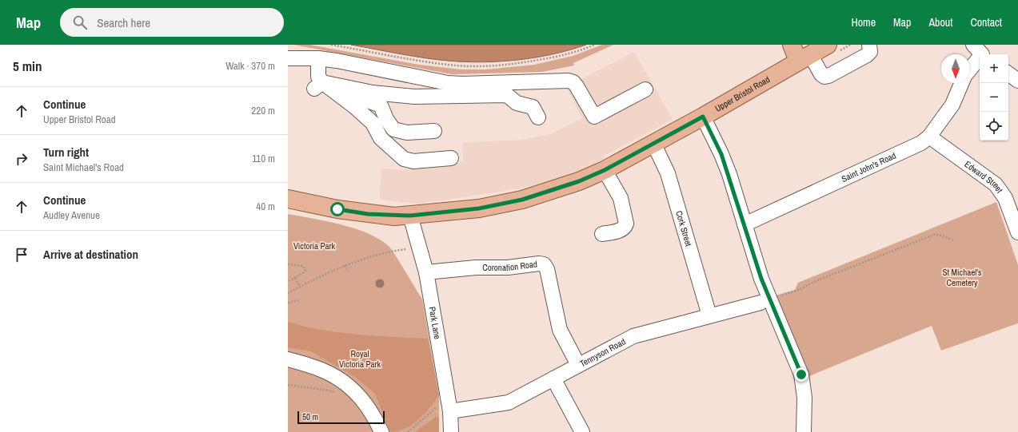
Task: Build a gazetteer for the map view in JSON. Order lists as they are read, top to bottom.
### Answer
{
  "streets": {
    "main road": ["Upper Bristol Road"],
    "street": [
      "Saint John's Road",
      "Edward Street",
      "Cork Street",
      "Coronation Road",
      "Park Lane",
      "Tennyson Road"
    ]
  },
  "crossings": [
    ["Upper Bristol Road", "Cork Street"],
    ["Upper Bristol Road", "Park Lane"],
    ["Saint John's Road", "Edward Street"],
    ["Cork Street", "Tennyson Road"],
    ["Coronation Road", "Park Lane"],
    ["Coronation Road", "Tennyson Road"],
    ["Park Lane", "Tennyson Road"]
  ],
  "parks": ["Victoria Park", "St Michael's Cemetery", "Royal Victoria Park"],
  "scale_bar": "50 m",
  "north": "bottom",
  "page": {
    "header": "Map",
    "search": "Search here",
    "nav": [
      "Home",
      "Map",
      "About",
      "Contact"
    ],
    "heading": ["5 min", "Walk · 370 m"],
    "map_buttons": ["+", "−"],
    "list": [
      ["Continue", "Upper Bristol Road", "220 m"],
      ["Turn right", "Saint Michael's Road", "110 m"],
      ["Continue", "Audley Avenue", "40 m"],
      "Arrive at destination"
    ],
    "scale": "50 m"
  }
}
